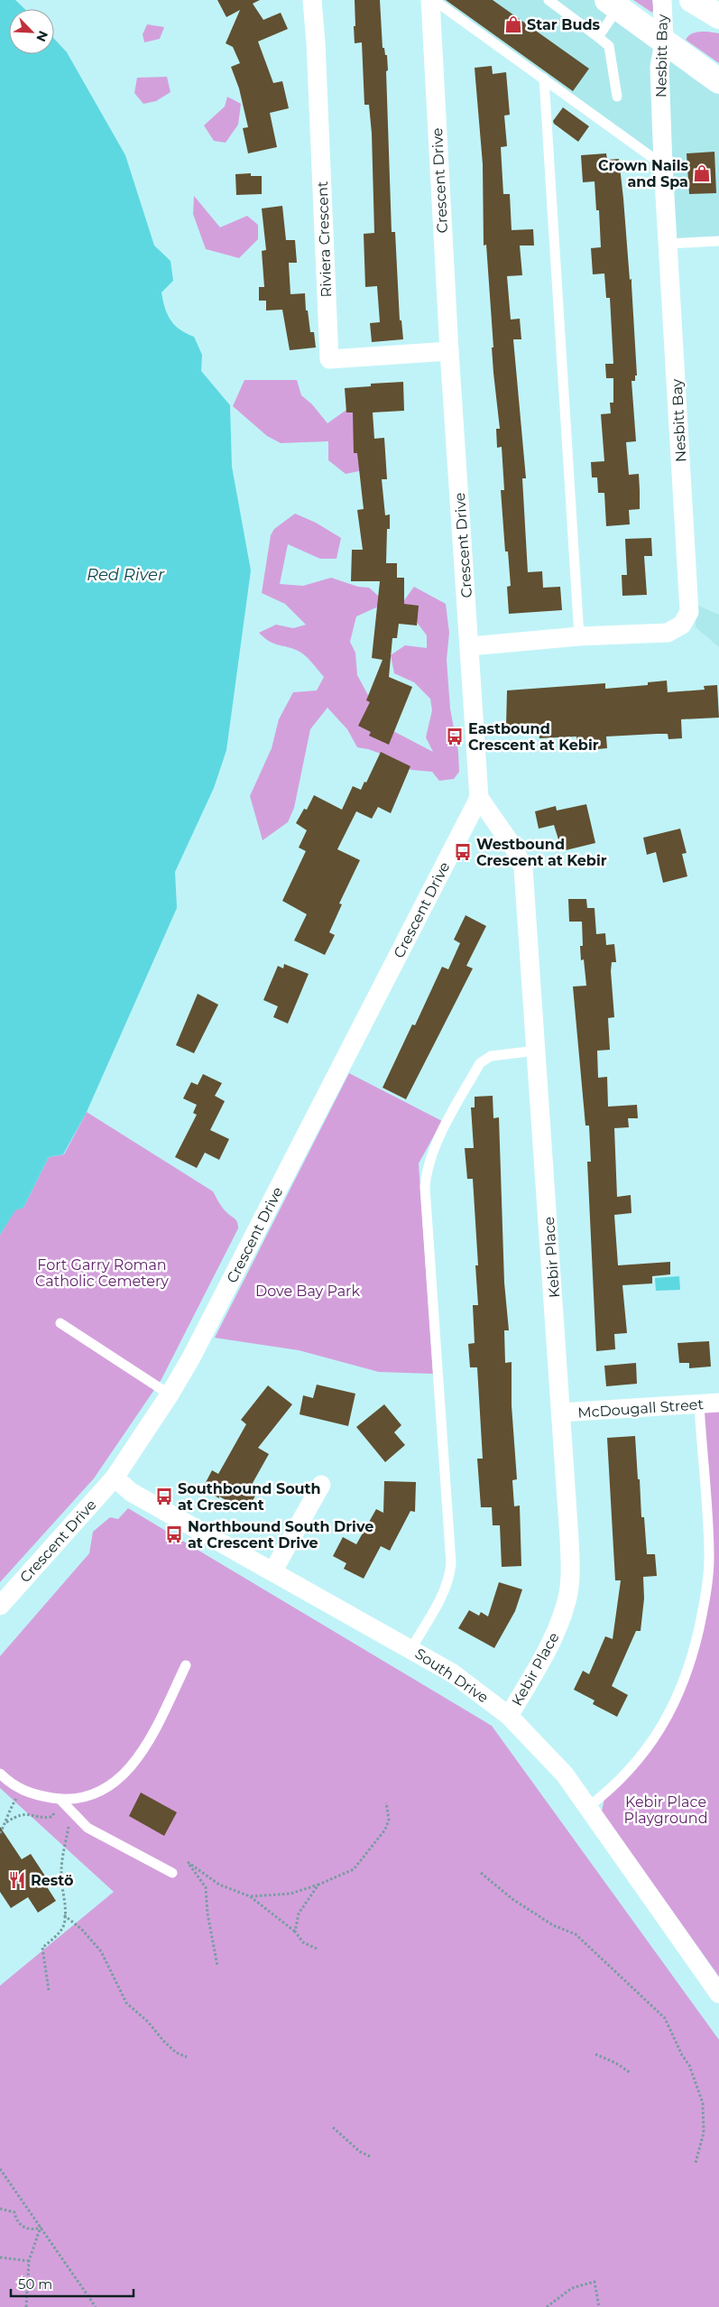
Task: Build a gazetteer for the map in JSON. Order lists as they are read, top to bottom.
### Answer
{
  "streets": {
    "street": [
      "Nesbitt Bay",
      "Crescent Drive",
      "Riviera Crescent",
      "Kebir Place",
      "McDougall Street",
      "South Drive"
    ]
  },
  "crossings": [
    ["Nesbitt Bay", "Crescent Drive"],
    ["Crescent Drive", "Riviera Crescent"],
    ["Crescent Drive", "Kebir Place"],
    ["Crescent Drive", "South Drive"],
    ["Kebir Place", "McDougall Street"],
    ["Kebir Place", "South Drive"]
  ],
  "water": ["Red River"],
  "parks": ["Fort Garry Roman Catholic Cemetery", "Dove Bay Park", "Kebir Place Playground"],
  "places": {
    "shop": ["Star Buds", "Crown Nails and Spa"],
    "bus stop": [
      "Eastbound Crescent at Kebir",
      "Westbound Crescent at Kebir",
      "Southbound South at Crescent",
      "Northbound South Drive at Crescent Drive"
    ],
    "restaurant": ["Restö"]
  },
  "scale_bar": "50 m",
  "north": "bottom right"
}
